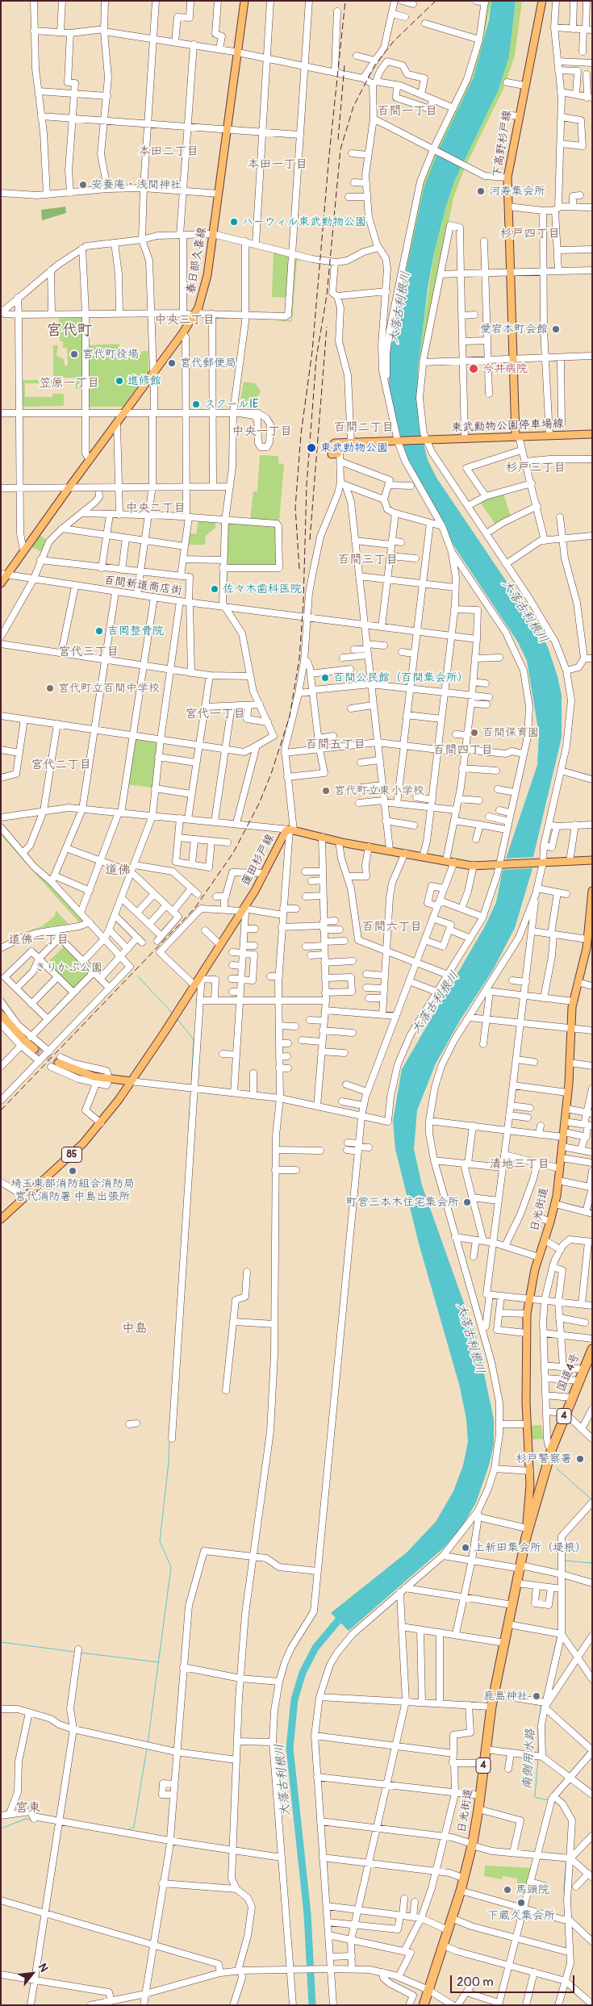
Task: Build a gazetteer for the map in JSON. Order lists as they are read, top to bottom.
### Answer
{
  "streets": {
    "highway": ["日光街道", "国道4号", "4"],
    "main road": [
      "下高野杉戸線",
      "春日部久喜線",
      "東武動物公園停車場線",
      "蓮田杉戸線",
      "85"
    ],
    "street": ["百間新道商店街"]
  },
  "crossings": [
    ["下高野杉戸線", "東武動物公園停車場線"],
    ["春日部久喜線", "百間新道商店街"],
    ["蓮田杉戸線", "85"],
    ["日光街道", "国道4号"]
  ],
  "districts": [
    "百間一丁目",
    "本田二丁目",
    "本田一丁目",
    "杉戸四丁目",
    "中央三丁目",
    "宮代町",
    "笠原一丁目",
    "百間二丁目",
    "中央一丁目",
    "杉戸三丁目",
    "中央二丁目",
    "百間三丁目",
    "宮代三丁目",
    "宮代一丁目",
    "百間五丁目",
    "百間四丁目",
    "宮代二丁目",
    "道佛",
    "百間六丁目",
    "道佛一丁目",
    "清地三丁目",
    "中島",
    "宮東"
  ],
  "water": ["大落古利根川", "南側用水路"],
  "parks": ["きりかぶ公園"],
  "places": [
    "安養庵・浅間神社",
    "河寿集会所",
    "ハーウィル東武動物公園",
    "愛宕本町会館",
    "宮代町役場",
    "宮代郵便局",
    "今井病院",
    "進修館",
    "スクールIE",
    "東武動物公園",
    "佐々木歯科医院",
    "吉岡整骨院",
    "百間公民館（百間集会所）",
    "宮代町立百間中学校",
    "百間保育園",
    "宮代町立東小学校",
    "埼玉東部消防組合消防局 宮代消防署 中島出張所",
    "町営三本木住宅集会所",
    "杉戸警察署",
    "上新田集会所（堤根）",
    "鹿島神社",
    "馬頭院",
    "下蔵久集会所"
  ],
  "scale_bar": "200 m",
  "north": "top right"
}
